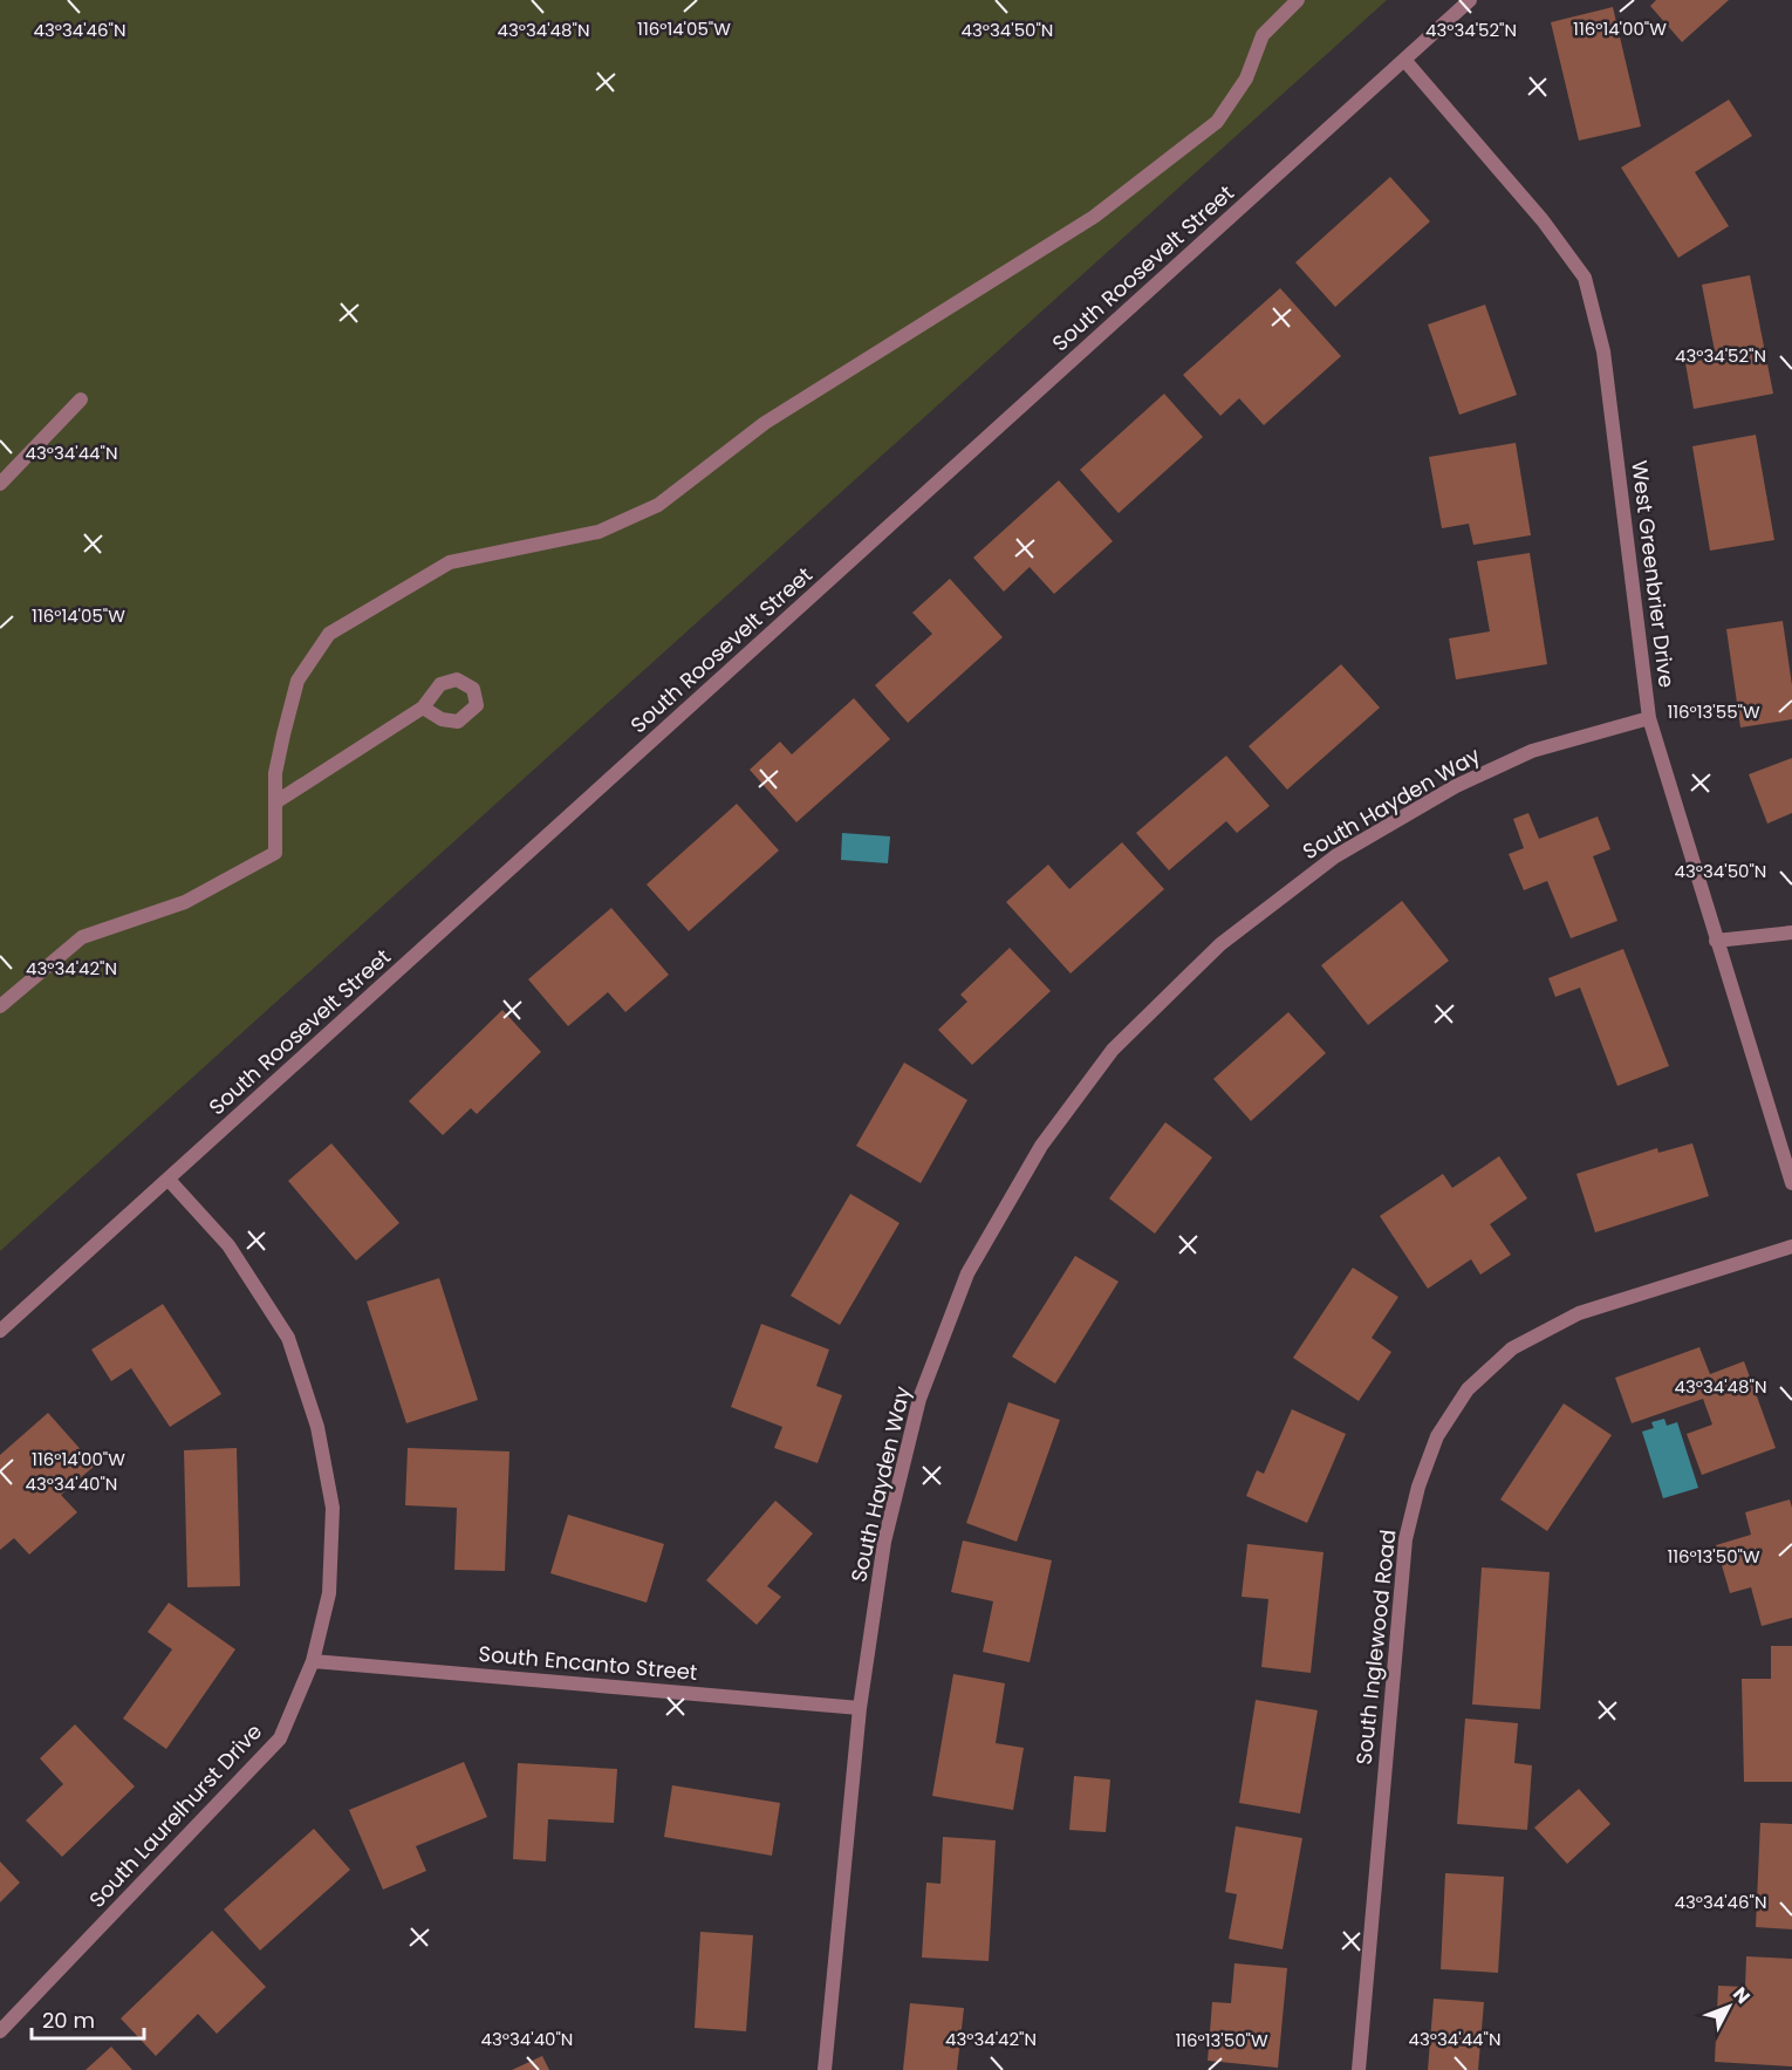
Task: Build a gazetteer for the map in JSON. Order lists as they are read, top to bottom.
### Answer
{
  "streets": {
    "street": [
      "South Roosevelt Street",
      "West Greenbrier Drive",
      "South Hayden Way",
      "South Inglewood Road",
      "South Encanto Street",
      "South Laurelhurst Drive"
    ]
  },
  "crossings": [
    ["South Roosevelt Street", "West Greenbrier Drive"],
    ["South Roosevelt Street", "South Laurelhurst Drive"],
    ["West Greenbrier Drive", "South Hayden Way"],
    ["South Hayden Way", "South Encanto Street"],
    ["South Encanto Street", "South Laurelhurst Drive"]
  ],
  "scale_bar": "20 m",
  "north": "top right",
  "coordinates": [
    "116°14'00\"W",
    "116°14'05\"W",
    "43°34'46\"N",
    "43°34'48\"N",
    "43°34'50\"N",
    "43°34'52\"N",
    "43°34'44\"N",
    "116°13'55\"W",
    "43°34'42\"N",
    "43°34'40\"N",
    "116°13'50\"W"
  ]
}
